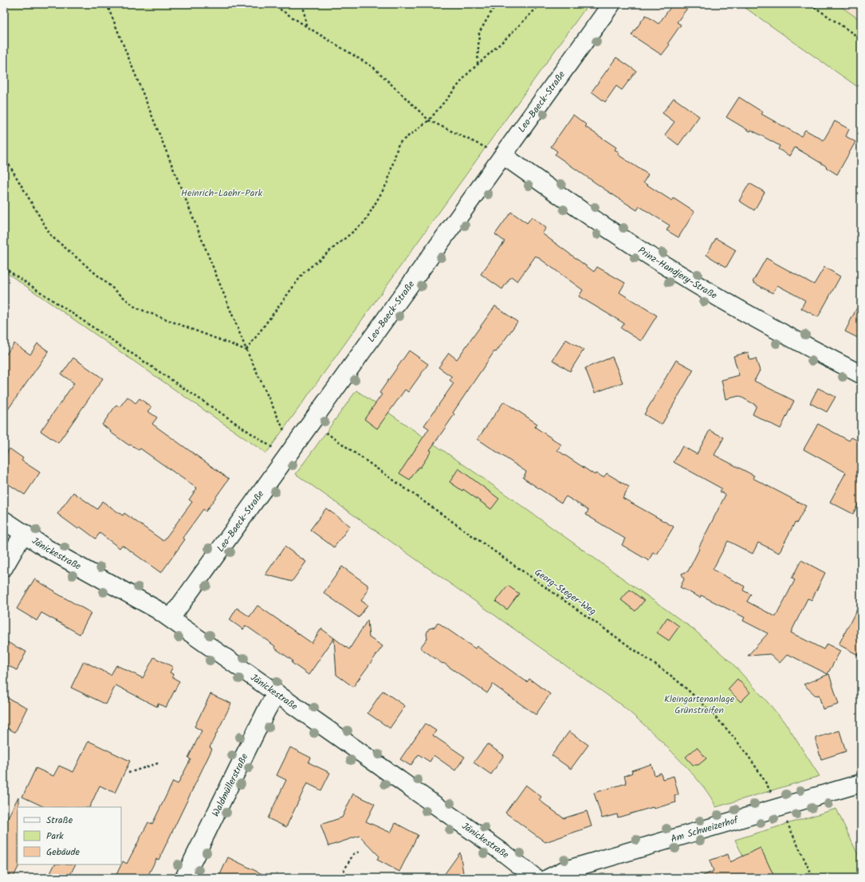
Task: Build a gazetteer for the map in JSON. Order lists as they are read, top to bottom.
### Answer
{
  "streets": {
    "street": [
      "Leo-Baeck-Straße",
      "Prinz-Handjery-Straße",
      "Jänickestraße",
      "Waldmüllerstraße",
      "Am Schweizerhof"
    ],
    "path": ["Georg-Steger-Weg"]
  },
  "crossings": [
    ["Leo-Baeck-Straße", "Prinz-Handjery-Straße"],
    ["Leo-Baeck-Straße", "Jänickestraße"],
    ["Jänickestraße", "Waldmüllerstraße"]
  ],
  "parks": ["Heinrich-Laehr-Park", "Kleingartenanlage Grünstreifen"],
  "legend": ["Straße", "Park", "Gebäude"]
}
